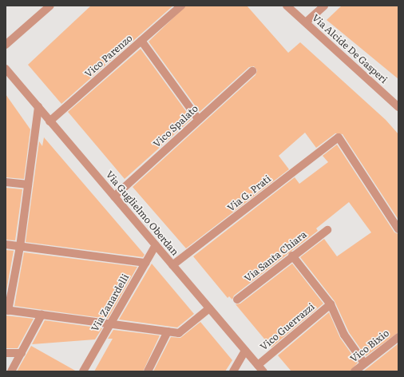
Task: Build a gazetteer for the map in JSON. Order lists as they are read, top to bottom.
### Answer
{
  "streets": {
    "street": [
      "Via Alcide De Gasperi",
      "Vico Parenzo",
      "Vico Spalato",
      "Via G. Prati",
      "Via Guglielmo Oberdan",
      "Via Santa Chiara",
      "Via Zanardelli",
      "Vico Guerrazzi",
      "Vico Bixio"
    ]
  },
  "crossings": [
    ["Vico Parenzo", "Via Guglielmo Oberdan"],
    ["Vico Spalato", "Via Guglielmo Oberdan"],
    ["Via G. Prati", "Via Guglielmo Oberdan"],
    ["Via Guglielmo Oberdan", "Via Zanardelli"],
    ["Via Guglielmo Oberdan", "Vico Guerrazzi"]
  ]
}
